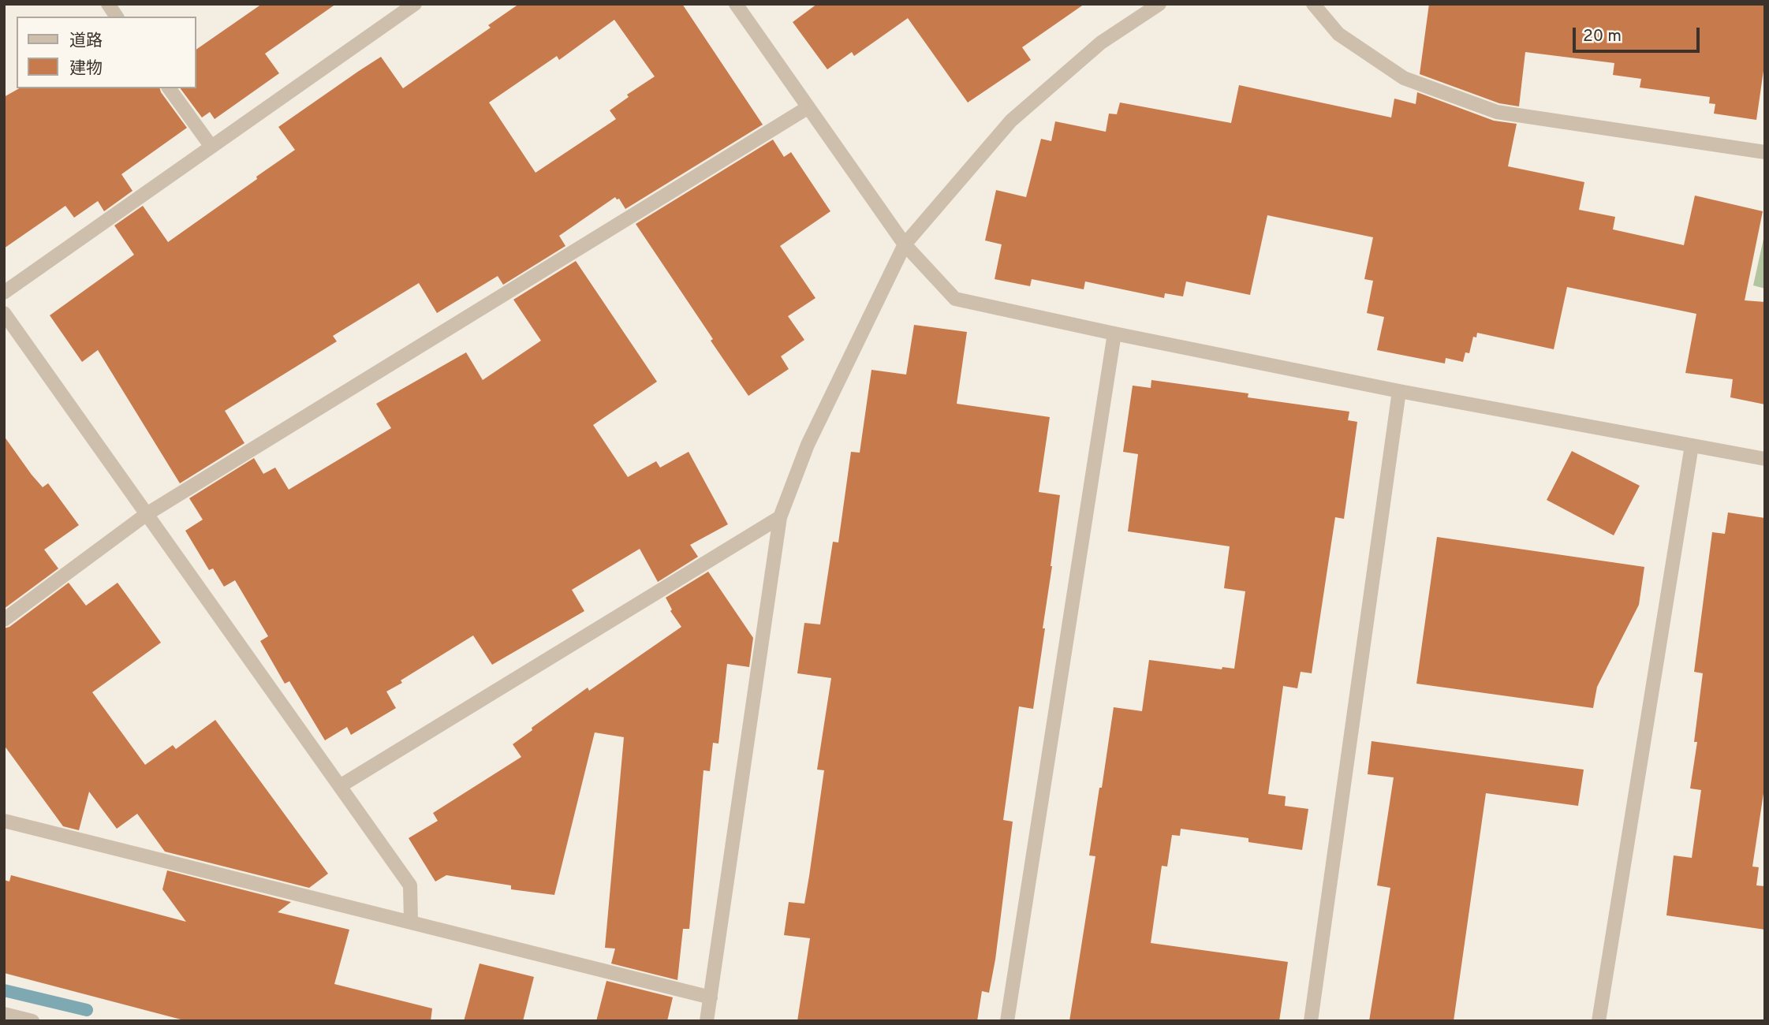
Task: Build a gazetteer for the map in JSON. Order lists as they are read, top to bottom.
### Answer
{
  "legend": ["道路", "建物"],
  "scale_bar": "20 m"
}
